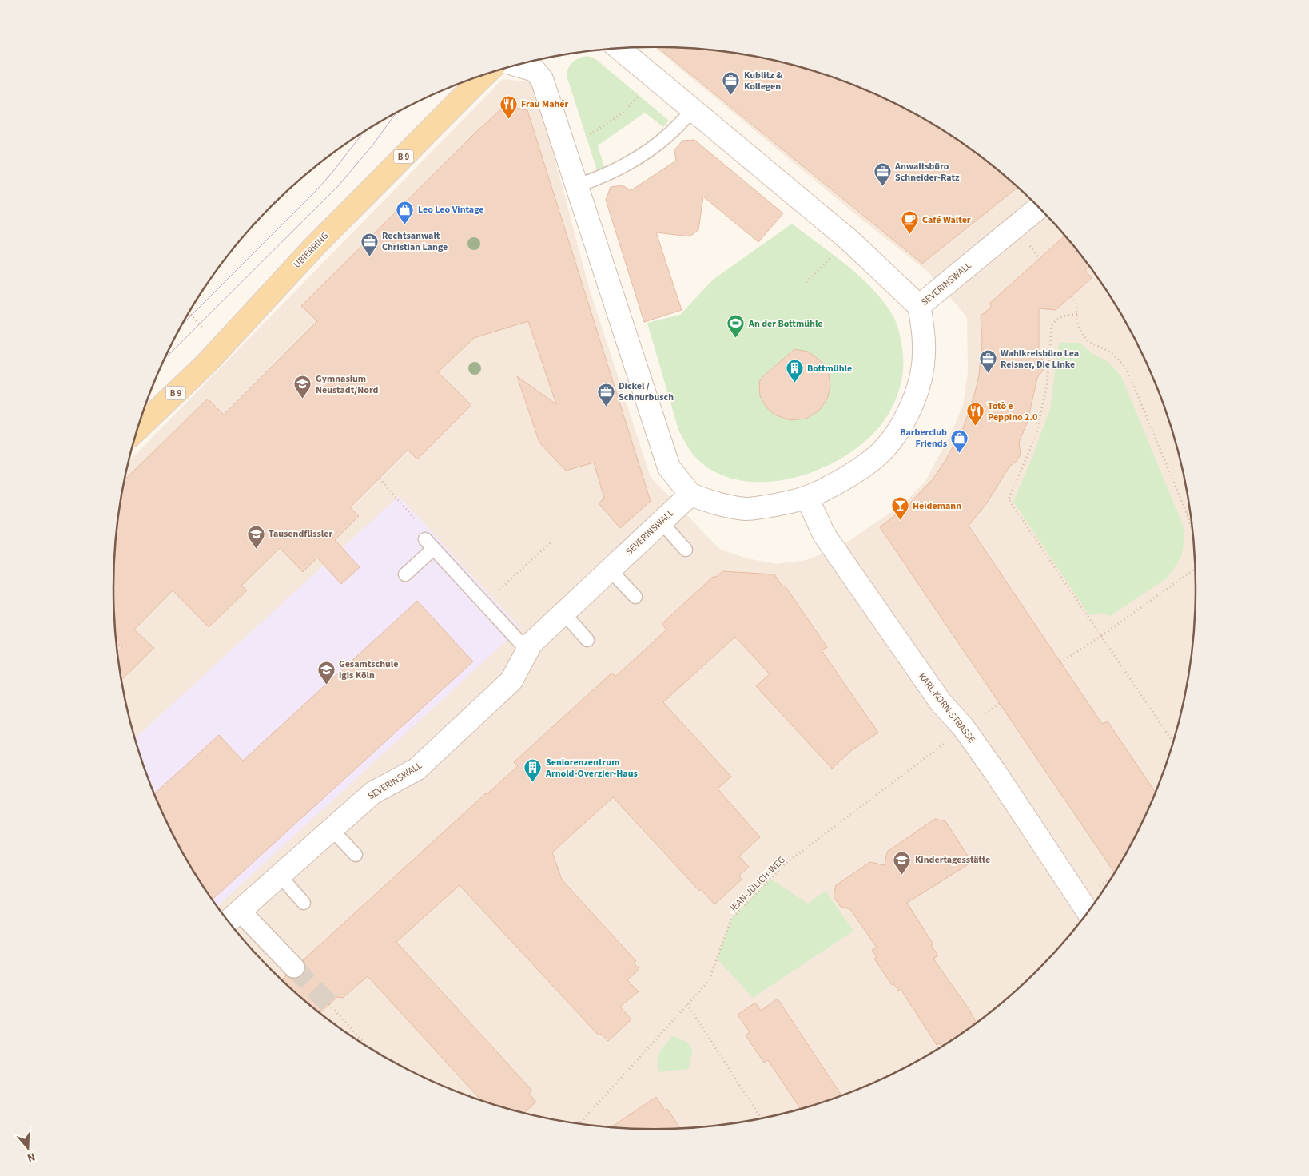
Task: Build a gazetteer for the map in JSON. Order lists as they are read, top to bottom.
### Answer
{
  "streets": {
    "main road": ["B 9", "UBIERRING"],
    "street": ["SEVERINSWALL", "KARL-KORN-STRASSE"],
    "path": ["JEAN-JÜLICH-WEG"]
  },
  "crossings": [
    ["SEVERINSWALL", "KARL-KORN-STRASSE"],
    ["KARL-KORN-STRASSE", "JEAN-JÜLICH-WEG"]
  ],
  "places": {
    "office": [
      "Kublitz & Kollegen",
      "Anwaltsbüro Schneider-Ratz",
      "Rechtsanwalt Christian Lange",
      "Wahlkreisbüro Lea Reisner, Die Linke",
      "Dickel / Schnurbusch"
    ],
    "restaurant": ["Frau Mahér", "Totò e Peppino 2.0"],
    "shop": ["Leo Leo Vintage", "Barberclub Friends"],
    "cafe": ["Café Walter"],
    "sports": ["An der Bottmühle"],
    "building": ["Bottmühle", "Seniorenzentrum Arnold-Overzier-Haus"],
    "school or university": [
      "Gymnasium Neustadt/Nord",
      "Tausendfüssler",
      "Gesamtschule igis Köln",
      "Kindertagesstätte"
    ],
    "bar": ["Heidemann"]
  },
  "north": "bottom"
}
